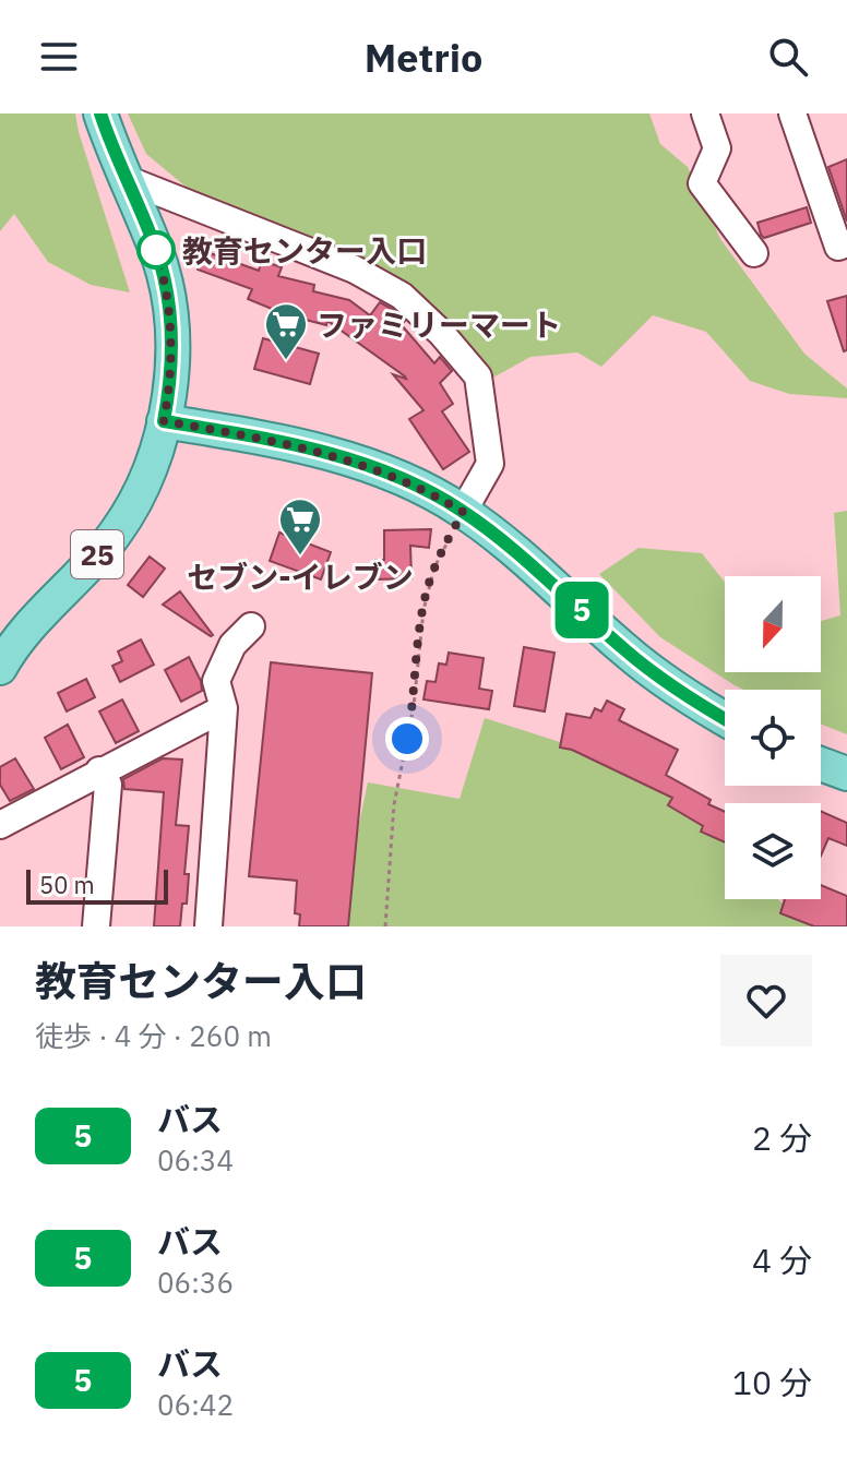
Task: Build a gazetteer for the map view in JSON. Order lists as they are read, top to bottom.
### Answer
{
  "streets": {
    "main road": ["25"]
  },
  "places": {
    "other": ["教育センター入口"],
    "supermarket": ["ファミリーマート", "セブン-イレブン"]
  },
  "lines": ["bus line 5"],
  "scale_bar": "50 m",
  "north": "bottom",
  "page": {
    "header": "Metrio",
    "on_map": "5",
    "scale": "50 m",
    "heading": ["教育センター入口", "徒歩 · 4 分 · 260 m"],
    "list": [
      {
        "mark": "5",
        "name": "バス",
        "note": "06:34",
        "value": "2 分"
      },
      {
        "mark": "5",
        "name": "バス",
        "note": "06:36",
        "value": "4 分"
      },
      {
        "mark": "5",
        "name": "バス",
        "note": "06:42",
        "value": "10 分"
      }
    ]
  }
}
